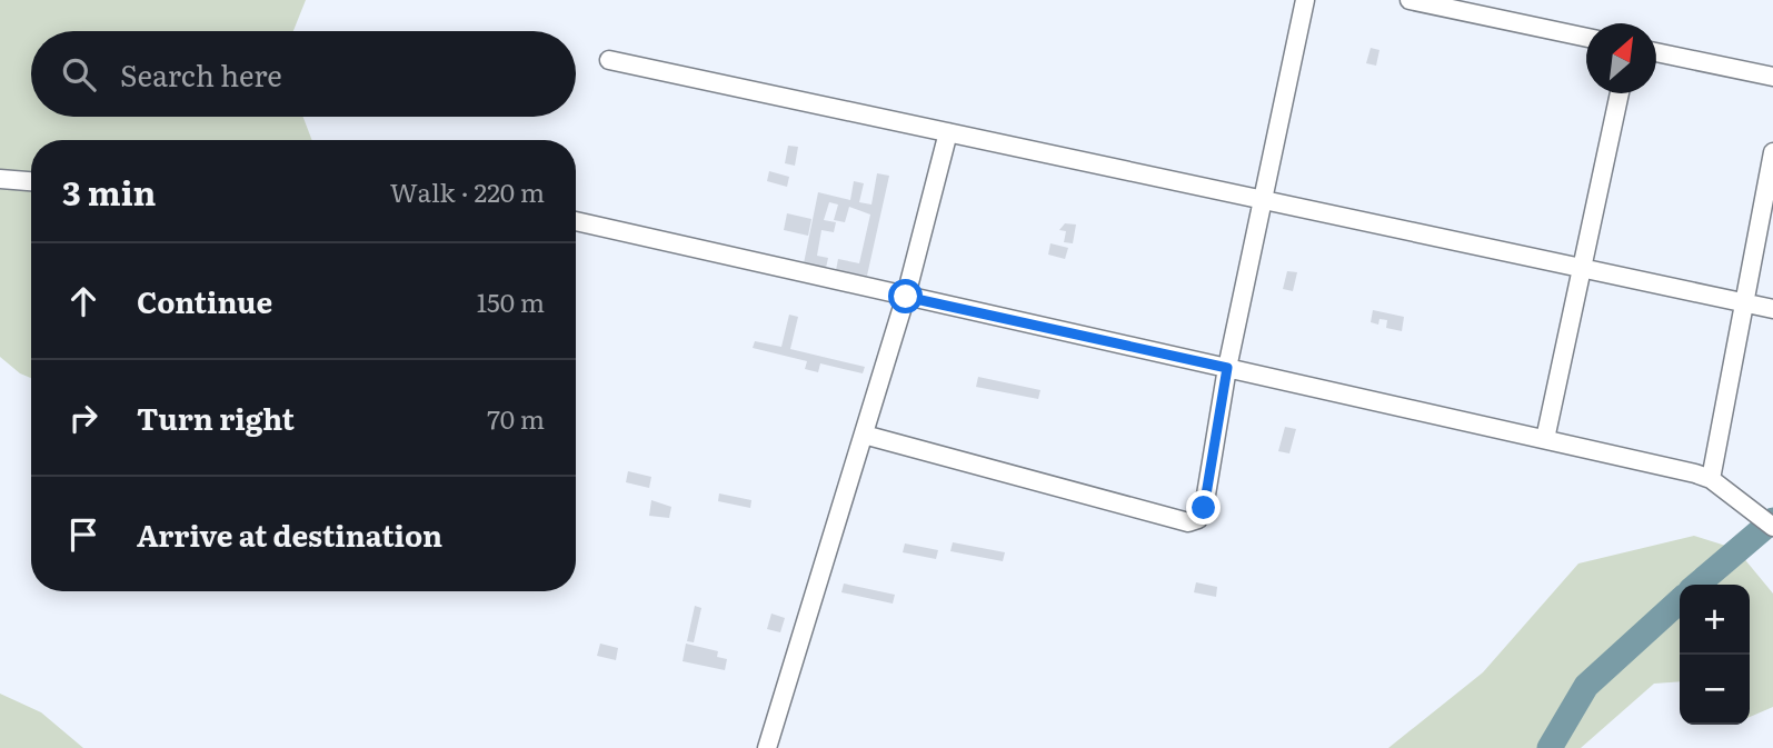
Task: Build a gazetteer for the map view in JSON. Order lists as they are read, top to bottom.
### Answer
{
  "north": "top right",
  "page": {
    "search": "Search here",
    "heading": ["3 min", "Walk · 220 m"],
    "list": [
      ["Continue", "150 m"],
      ["Turn right", "70 m"],
      "Arrive at destination"
    ],
    "map_buttons": ["+", "−"]
  }
}
